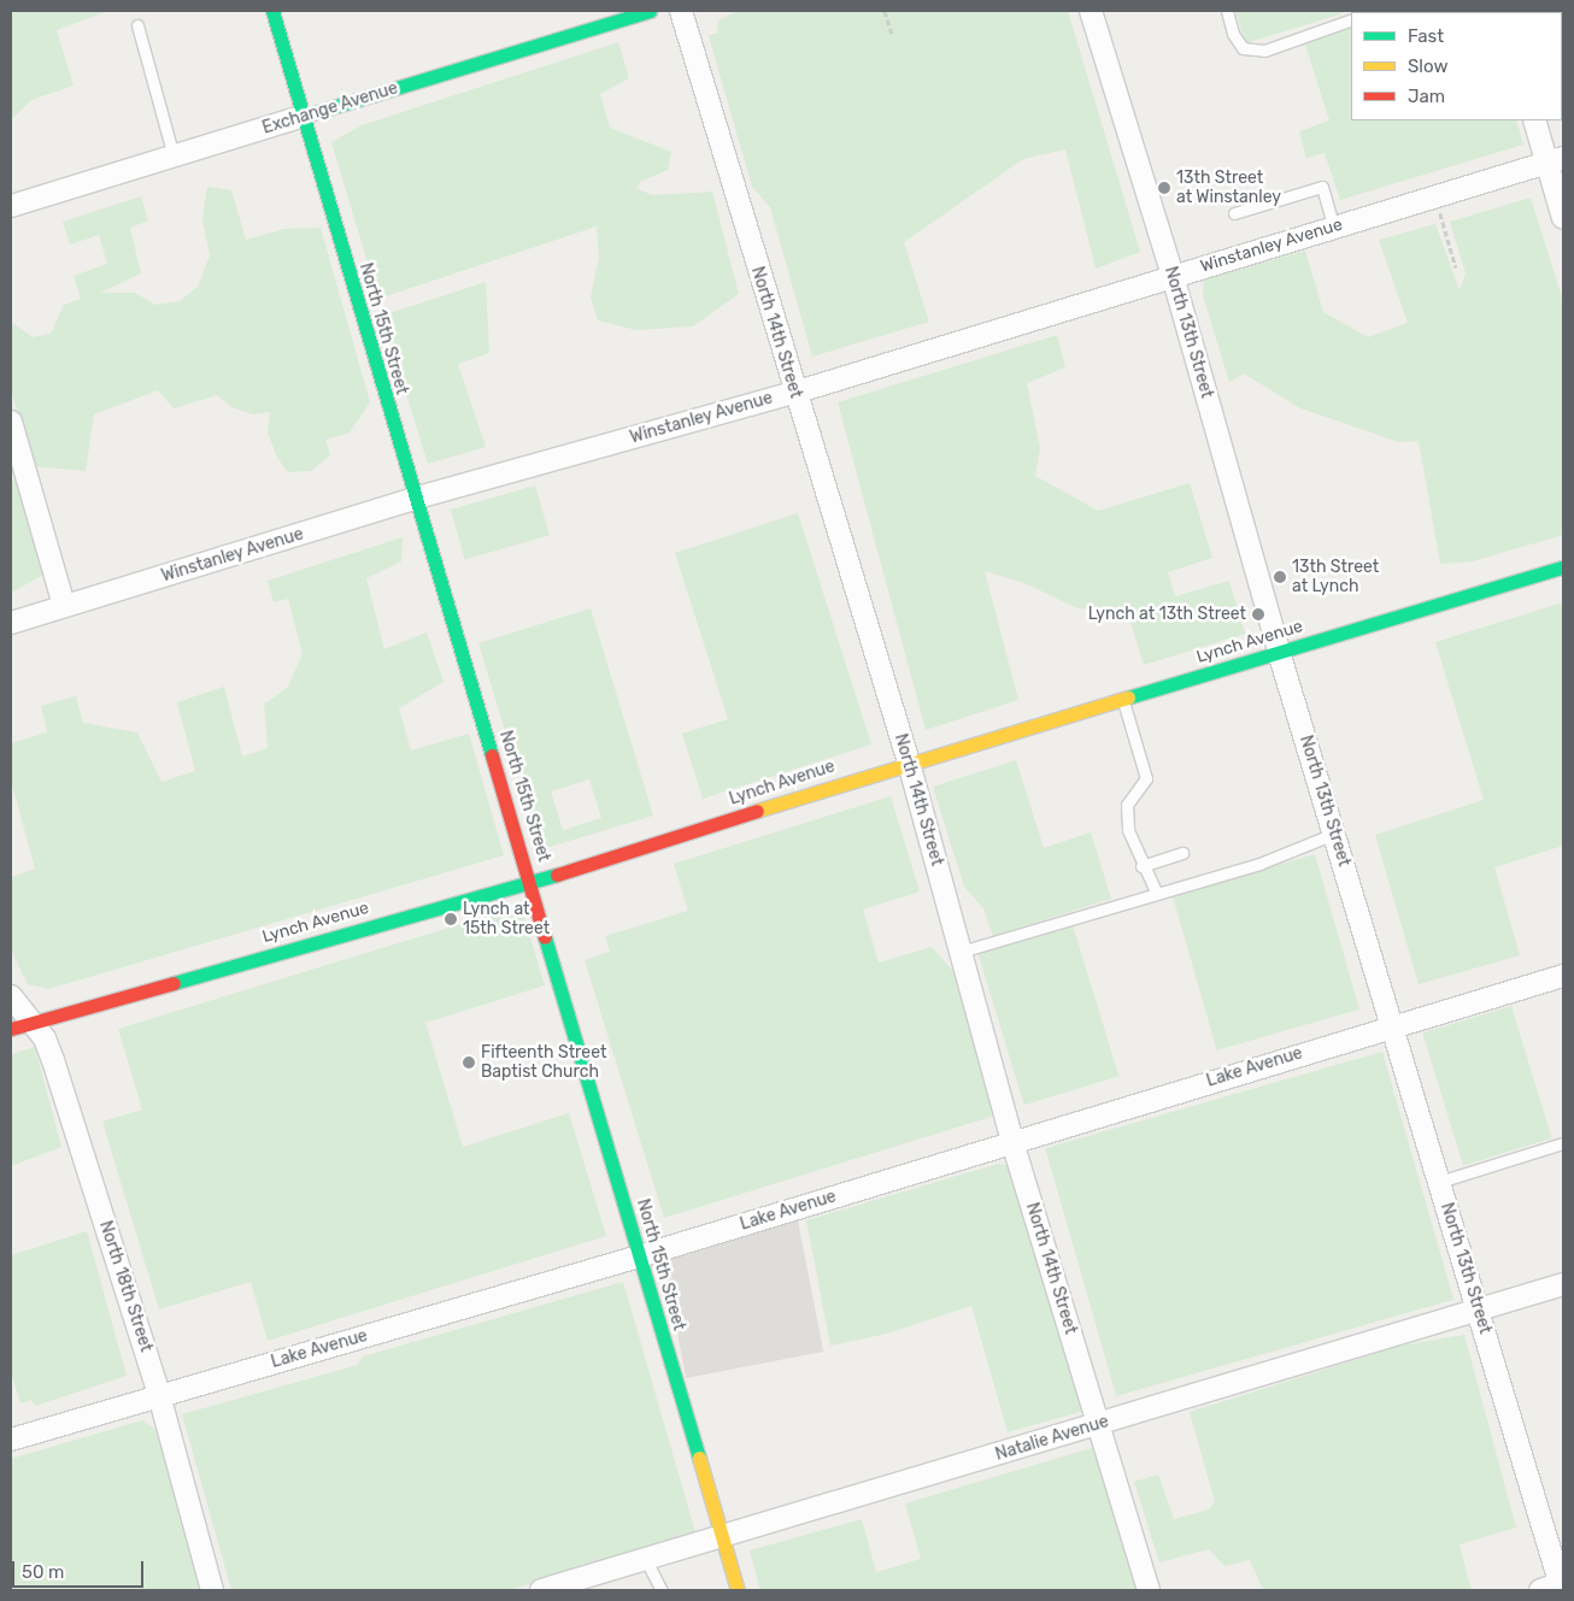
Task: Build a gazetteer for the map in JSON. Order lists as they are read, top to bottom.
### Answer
{
  "streets": {
    "street": [
      "Exchange Avenue",
      "Winstanley Avenue",
      "North 15th Street",
      "North 14th Street",
      "North 13th Street",
      "Lynch Avenue",
      "Lake Avenue",
      "North 18th Street",
      "Natalie Avenue"
    ]
  },
  "crossings": [
    ["Exchange Avenue", "North 15th Street"],
    ["Winstanley Avenue", "North 15th Street"],
    ["Winstanley Avenue", "North 14th Street"],
    ["Winstanley Avenue", "North 13th Street"],
    ["North 15th Street", "Lynch Avenue"],
    ["North 15th Street", "Lake Avenue"],
    ["North 15th Street", "Natalie Avenue"],
    ["North 14th Street", "Lynch Avenue"],
    ["North 14th Street", "Lake Avenue"],
    ["North 14th Street", "Natalie Avenue"],
    ["North 13th Street", "Lynch Avenue"],
    ["North 13th Street", "Lake Avenue"],
    ["North 13th Street", "Natalie Avenue"],
    ["Lynch Avenue", "North 18th Street"],
    ["Lake Avenue", "North 18th Street"]
  ],
  "places": [
    "13th Street at Winstanley",
    "13th Street at Lynch",
    "Lynch at 13th Street",
    "Lynch at 15th Street",
    "Fifteenth Street Baptist Church"
  ],
  "legend": ["Fast", "Slow", "Jam"],
  "scale_bar": "50 m"
}
